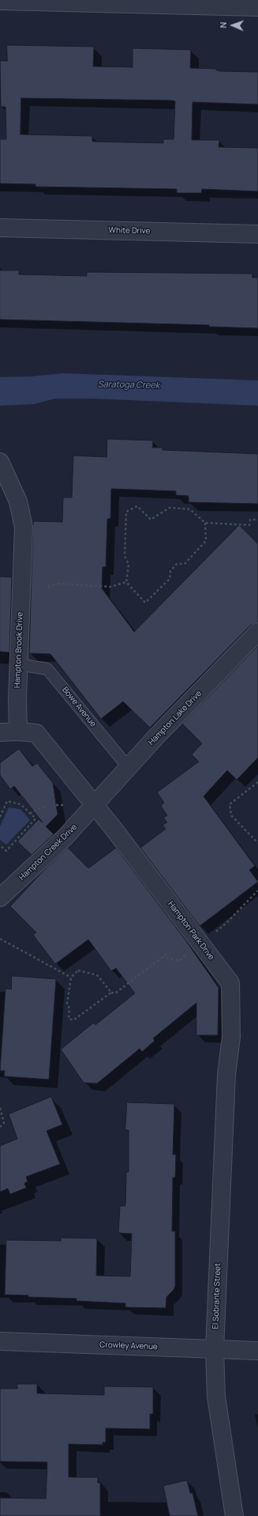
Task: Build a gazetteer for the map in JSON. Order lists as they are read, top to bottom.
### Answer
{
  "streets": {
    "street": [
      "White Drive",
      "Hampton Brook Drive",
      "Hampton Lake Drive",
      "Hampton Creek Drive",
      "Hampton Park Drive",
      "El Sobrante Street",
      "Crowley Avenue"
    ],
    "lane": ["Bowe Avenue"]
  },
  "crossings": [
    ["Hampton Brook Drive", "Bowe Avenue"],
    ["Bowe Avenue", "Hampton Lake Drive"],
    ["Hampton Lake Drive", "Hampton Creek Drive"],
    ["Hampton Lake Drive", "Hampton Park Drive"],
    ["Hampton Creek Drive", "Hampton Park Drive"],
    ["Hampton Park Drive", "El Sobrante Street"],
    ["El Sobrante Street", "Crowley Avenue"]
  ],
  "water": ["Saratoga Creek"],
  "north": "left"
}
